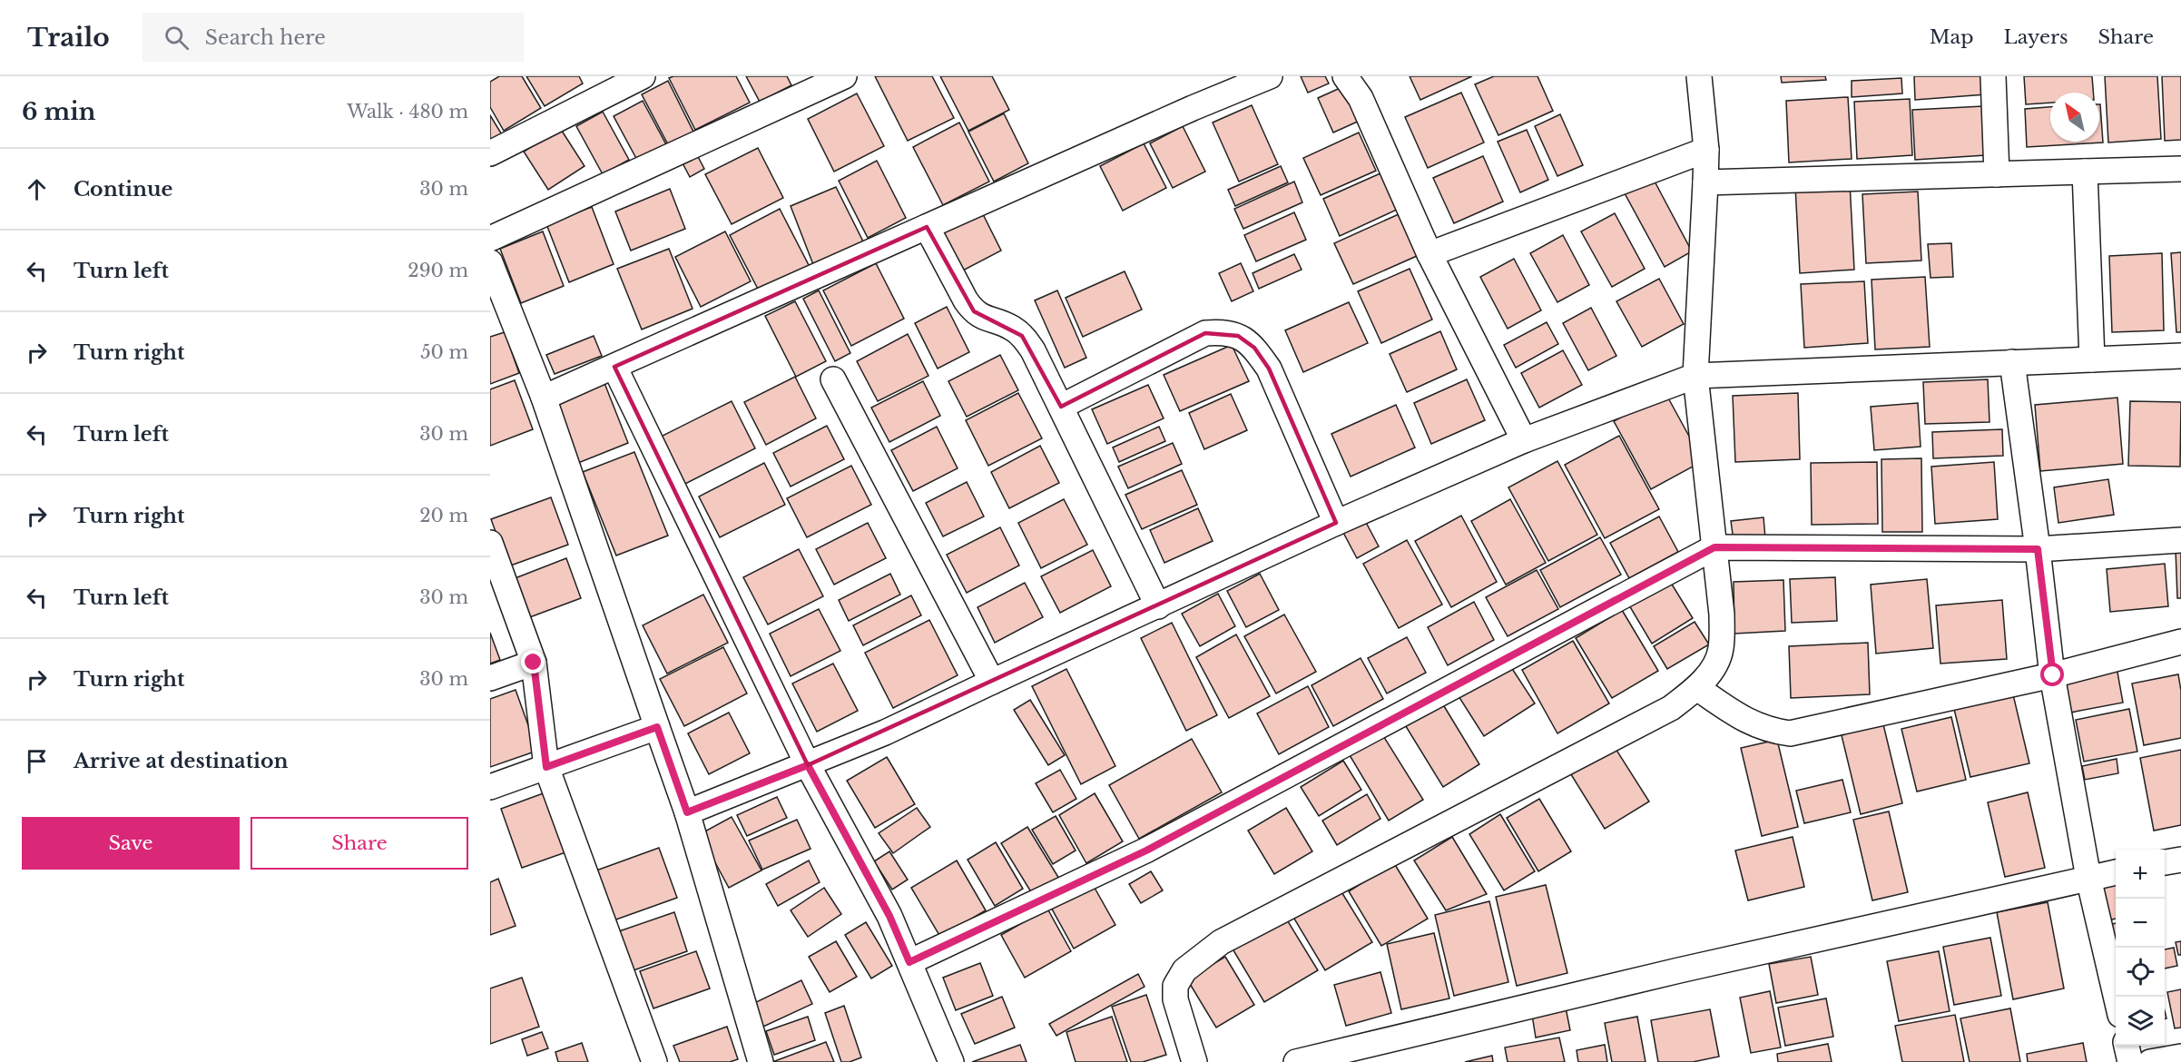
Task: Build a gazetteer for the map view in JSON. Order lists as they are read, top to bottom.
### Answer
{
  "north": "top left",
  "page": {
    "header": "Trailo",
    "search": "Search here",
    "nav": ["Map", "Layers", "Share"],
    "heading": ["6 min", "Walk · 480 m"],
    "list": [
      ["Continue", "30 m"],
      ["Turn left", "290 m"],
      ["Turn right", "50 m"],
      ["Turn left", "30 m"],
      ["Turn right", "20 m"],
      ["Turn left", "30 m"],
      ["Turn right", "30 m"],
      "Arrive at destination"
    ],
    "buttons": ["Save", "Share"],
    "map_buttons": ["+", "−"]
  }
}
